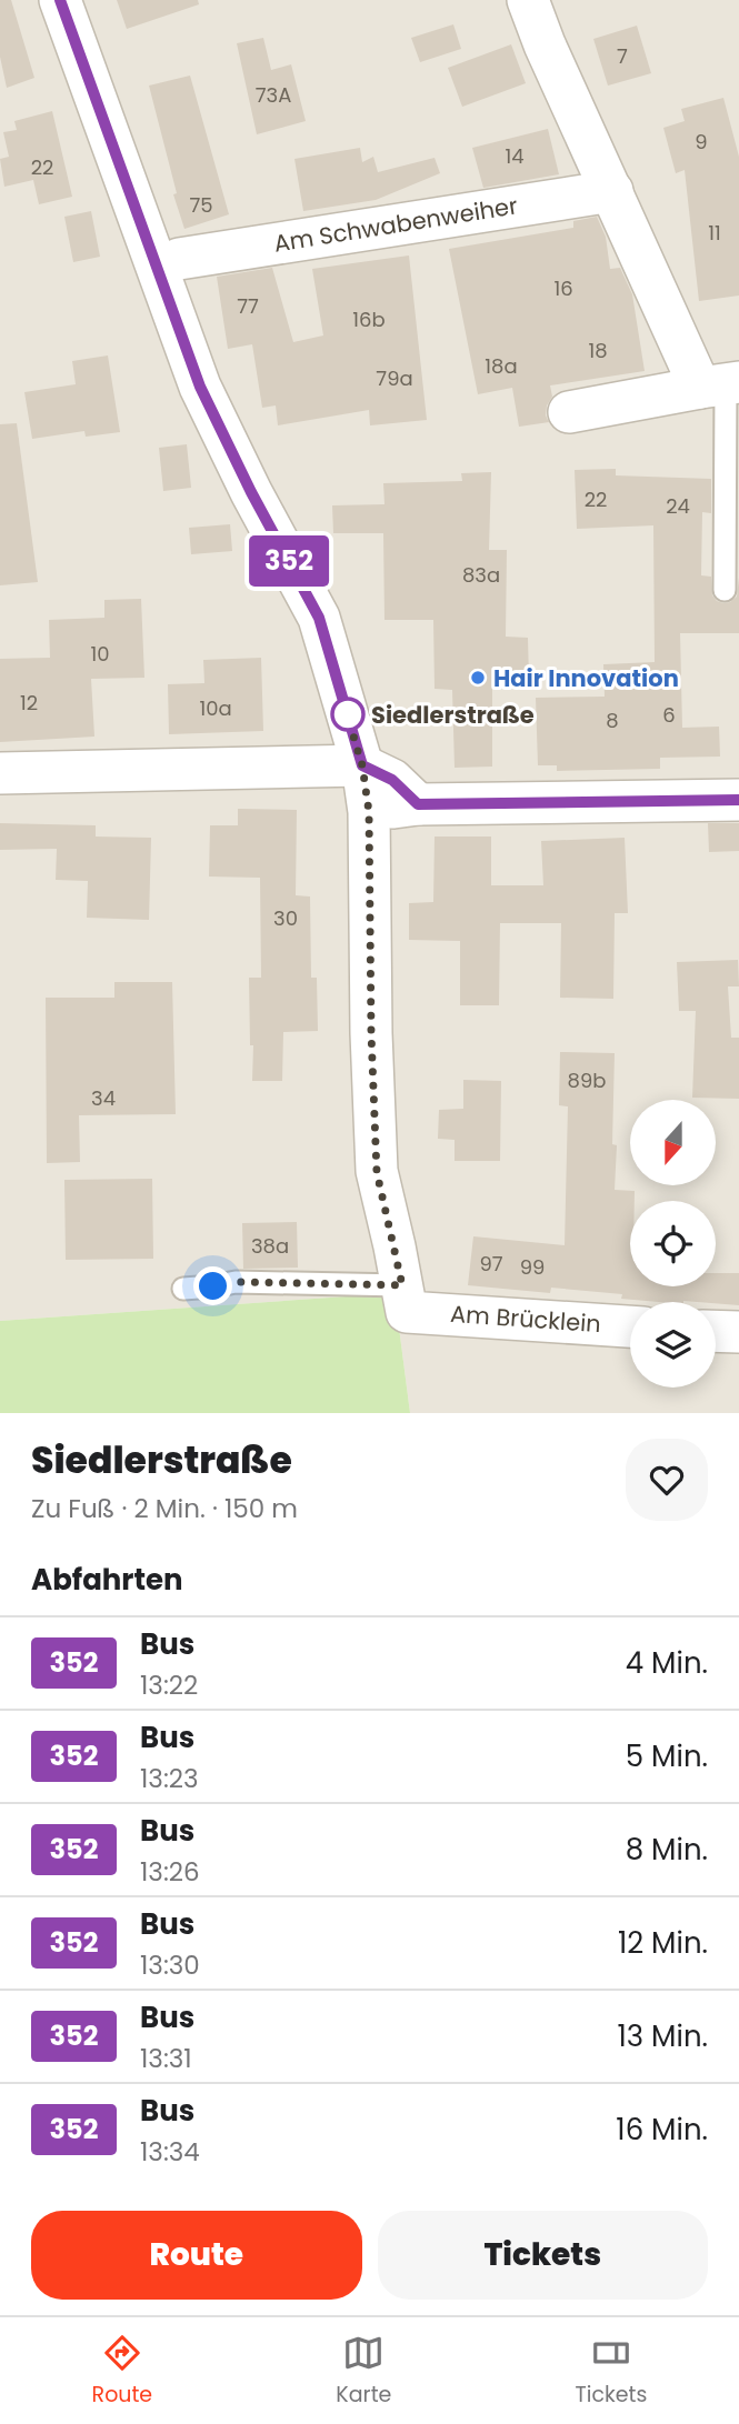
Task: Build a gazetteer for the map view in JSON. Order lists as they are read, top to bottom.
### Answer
{
  "streets": {
    "street": ["Am Schwabenweiher", "Am Brücklein"]
  },
  "places": ["Hair Innovation", "Siedlerstraße"],
  "lines": ["bus line 352"],
  "house_numbers": [
    "7",
    "73A",
    "9",
    "14",
    "22",
    "75",
    "11",
    "16",
    "77",
    "16b",
    "18",
    "18a",
    "79a",
    "22",
    "24",
    "83a",
    "10",
    "12",
    "10a",
    "6",
    "8",
    "30",
    "89b",
    "34",
    "38a",
    "97",
    "99"
  ],
  "north": "bottom",
  "page": {
    "on_map": "352",
    "heading": [
      ["Siedlerstraße", "Zu Fuß · 2 Min. · 150 m"],
      "Abfahrten"
    ],
    "list": [
      {
        "mark": "352",
        "name": "Bus",
        "note": "13:22",
        "value": "4 Min."
      },
      {
        "mark": "352",
        "name": "Bus",
        "note": "13:23",
        "value": "5 Min."
      },
      {
        "mark": "352",
        "name": "Bus",
        "note": "13:26",
        "value": "8 Min."
      },
      {
        "mark": "352",
        "name": "Bus",
        "note": "13:30",
        "value": "12 Min."
      },
      {
        "mark": "352",
        "name": "Bus",
        "note": "13:31",
        "value": "13 Min."
      },
      {
        "mark": "352",
        "name": "Bus",
        "note": "13:34",
        "value": "16 Min."
      }
    ],
    "buttons": ["Route", "Tickets"],
    "tabs": ["Route", "Karte", "Tickets"]
  }
}
